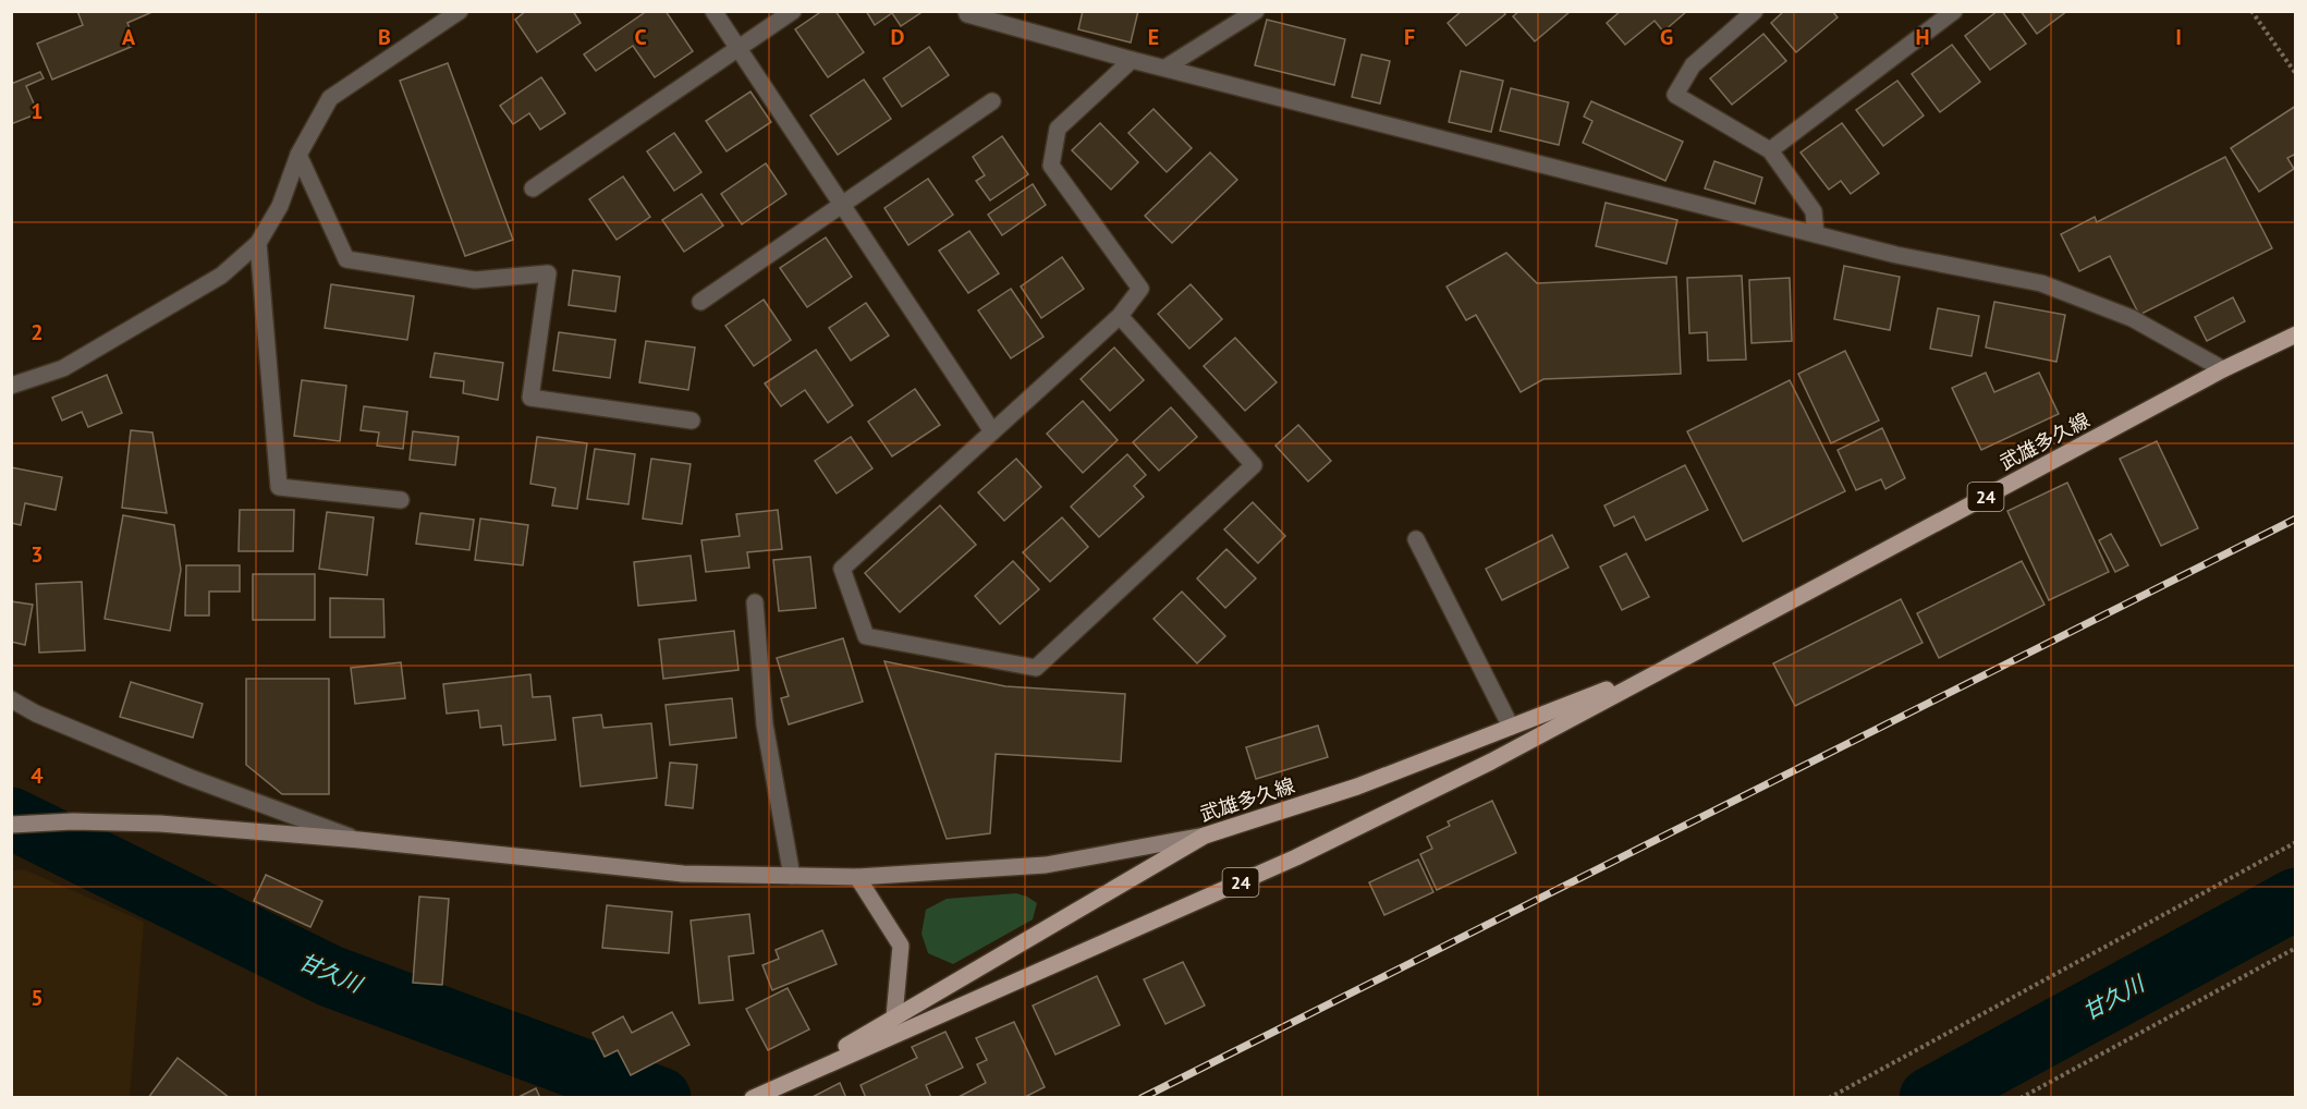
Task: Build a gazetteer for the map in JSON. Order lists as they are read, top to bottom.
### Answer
{
  "streets": {
    "main road": ["武雄多久線", "24"]
  },
  "water": ["甘久川"],
  "grid": {
    "columns": [
      "A",
      "B",
      "C",
      "D",
      "E",
      "F",
      "G",
      "H",
      "I"
    ],
    "rows": [
      "1",
      "2",
      "3",
      "4",
      "5"
    ]
  }
}
